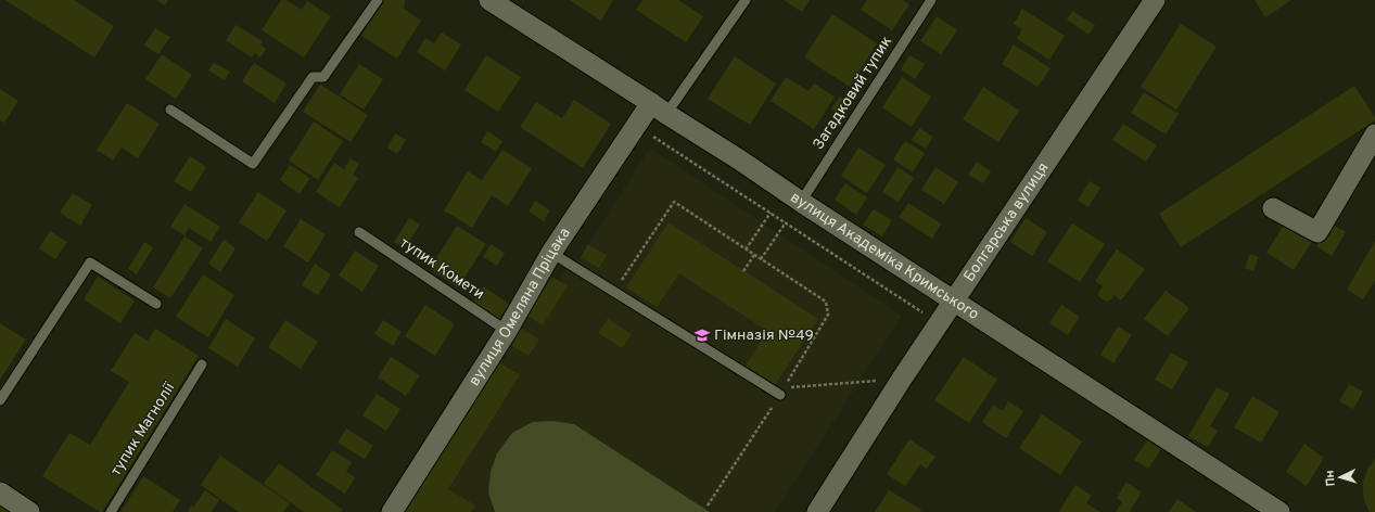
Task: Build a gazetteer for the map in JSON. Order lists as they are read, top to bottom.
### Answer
{
  "streets": {
    "street": ["Болгарська вулиця", "вулиця Академіка Кримського", "вулиця Омеляна Пріцака"],
    "lane": ["Загадковий тупик", "тупик Комети", "тупик Магнолії"]
  },
  "crossings": [
    ["Загадковий тупик", "вулиця Академіка Кримського"],
    ["Болгарська вулиця", "вулиця Академіка Кримського"],
    ["вулиця Академіка Кримського", "вулиця Омеляна Пріцака"],
    ["тупик Комети", "вулиця Омеляна Пріцака"]
  ],
  "places": {
    "school or university": ["Гімназія №49"]
  },
  "north": "left"
}
